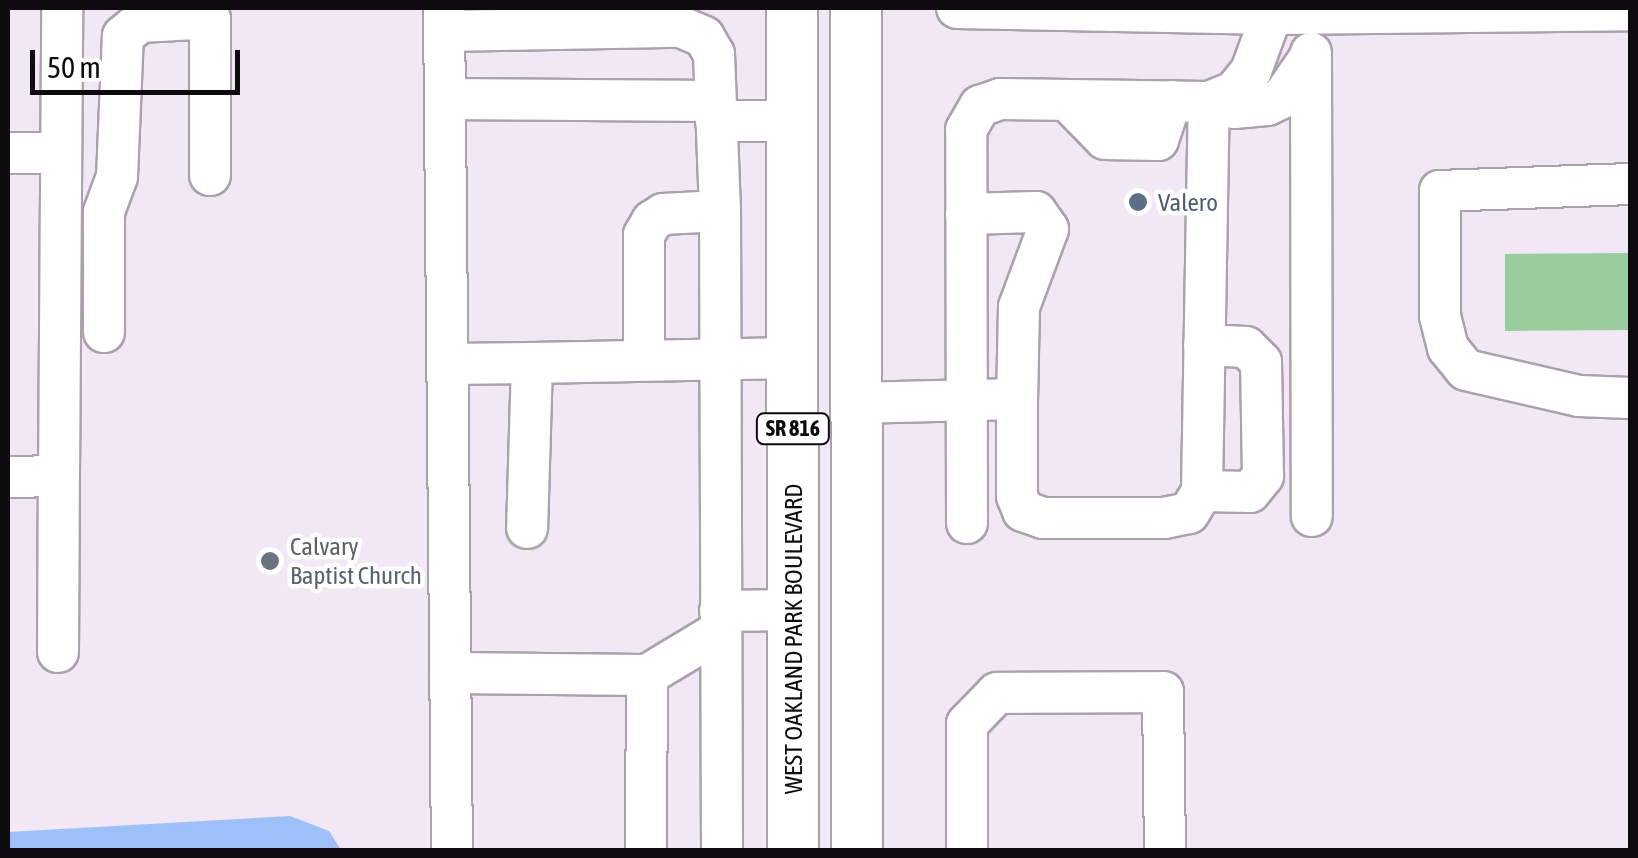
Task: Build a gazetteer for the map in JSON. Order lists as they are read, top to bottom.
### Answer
{
  "streets": {
    "main road": ["SR 816", "WEST OAKLAND PARK BOULEVARD"]
  },
  "places": ["Valero", "Calvary Baptist Church"],
  "scale_bar": "50 m"
}
